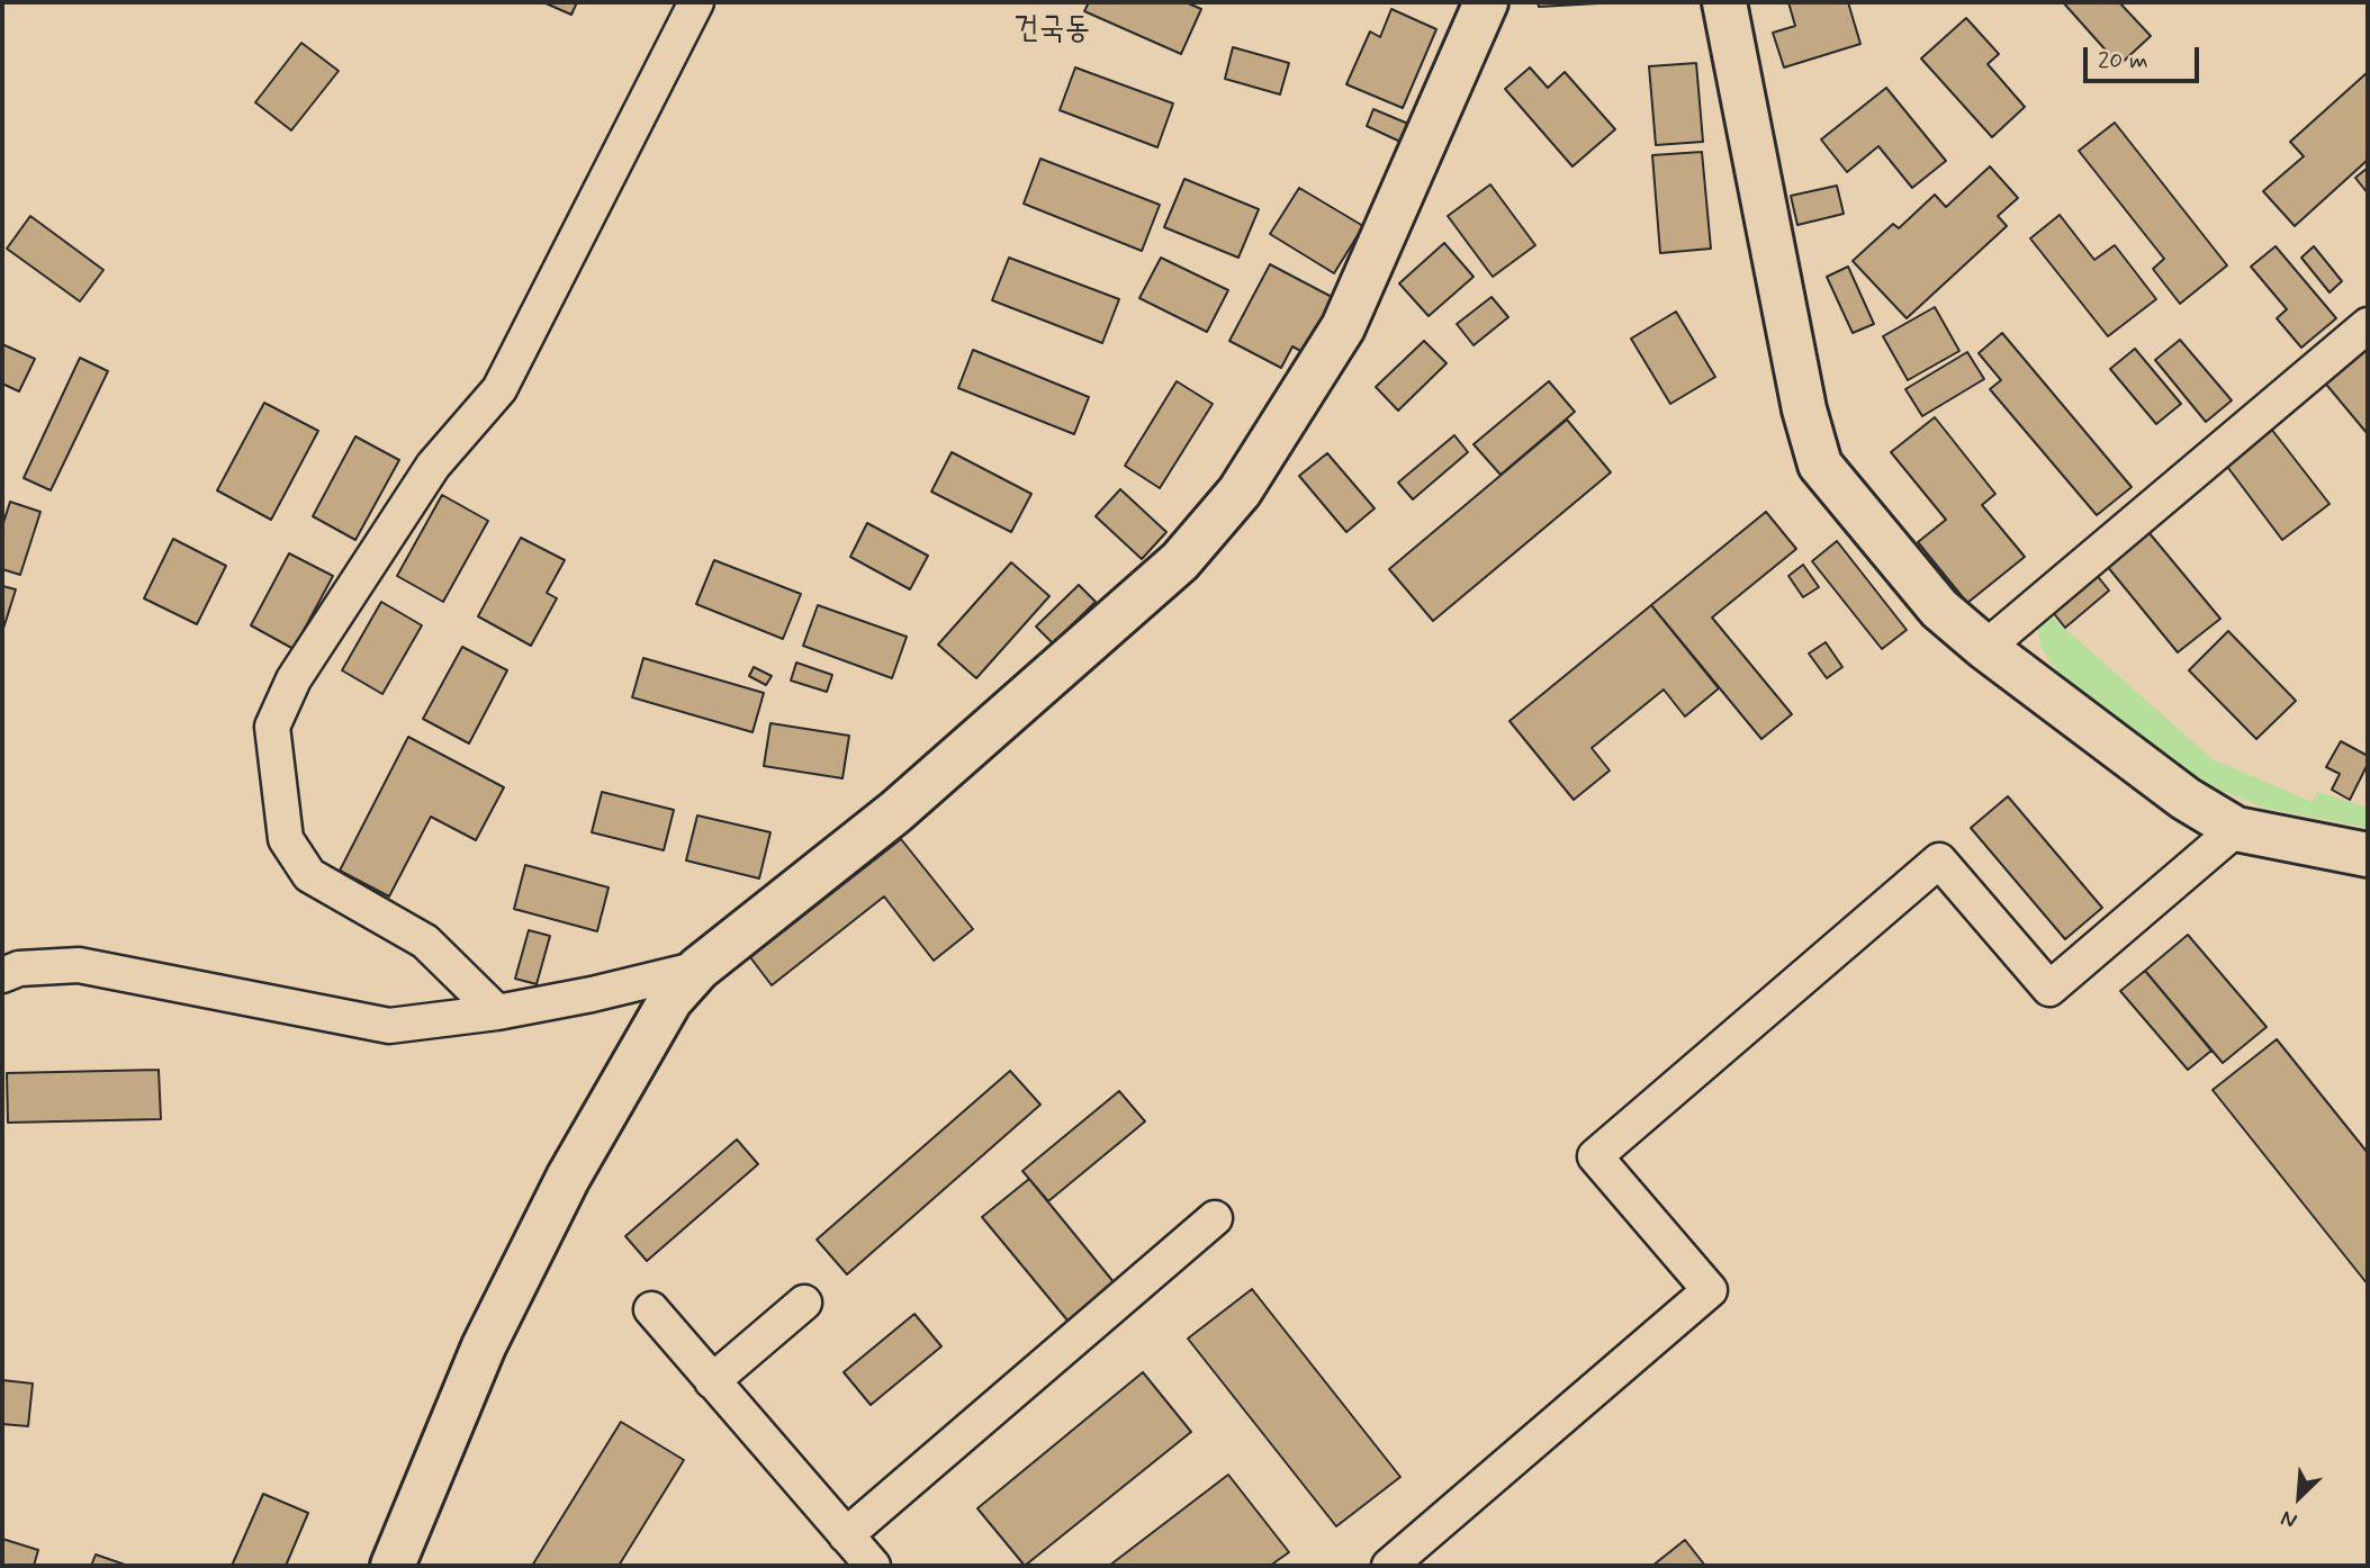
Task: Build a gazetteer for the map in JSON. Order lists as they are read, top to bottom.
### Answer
{
  "districts": ["건국동"],
  "scale_bar": "20 m",
  "north": "bottom left"
}
